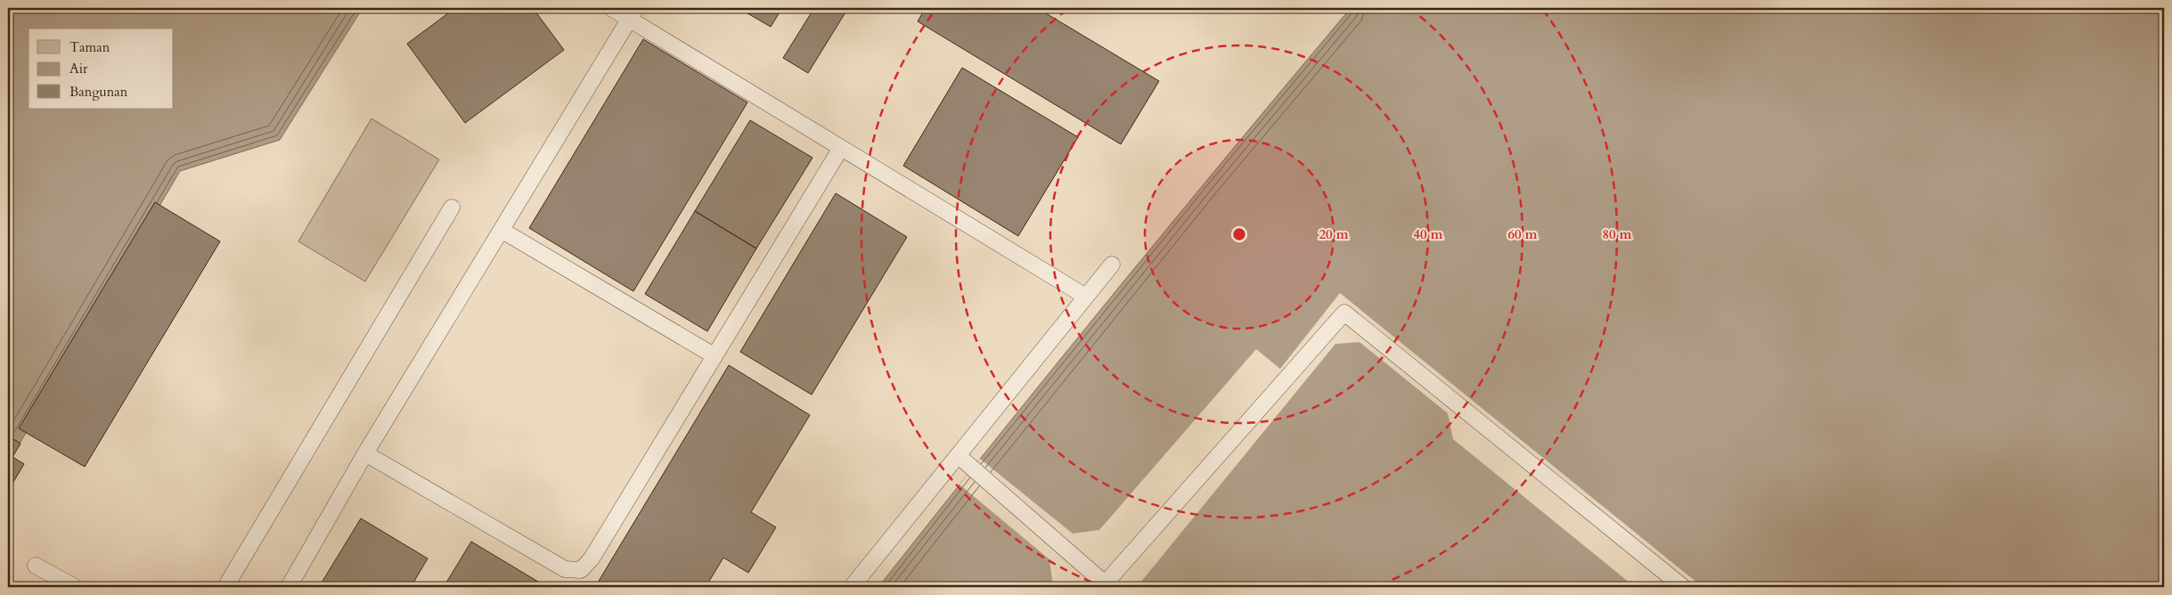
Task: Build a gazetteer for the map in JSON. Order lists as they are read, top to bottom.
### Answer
{
  "legend": ["Taman", "Air", "Bangunan"],
  "rings": [
    "20 m",
    "40 m",
    "60 m",
    "80 m"
  ]
}
